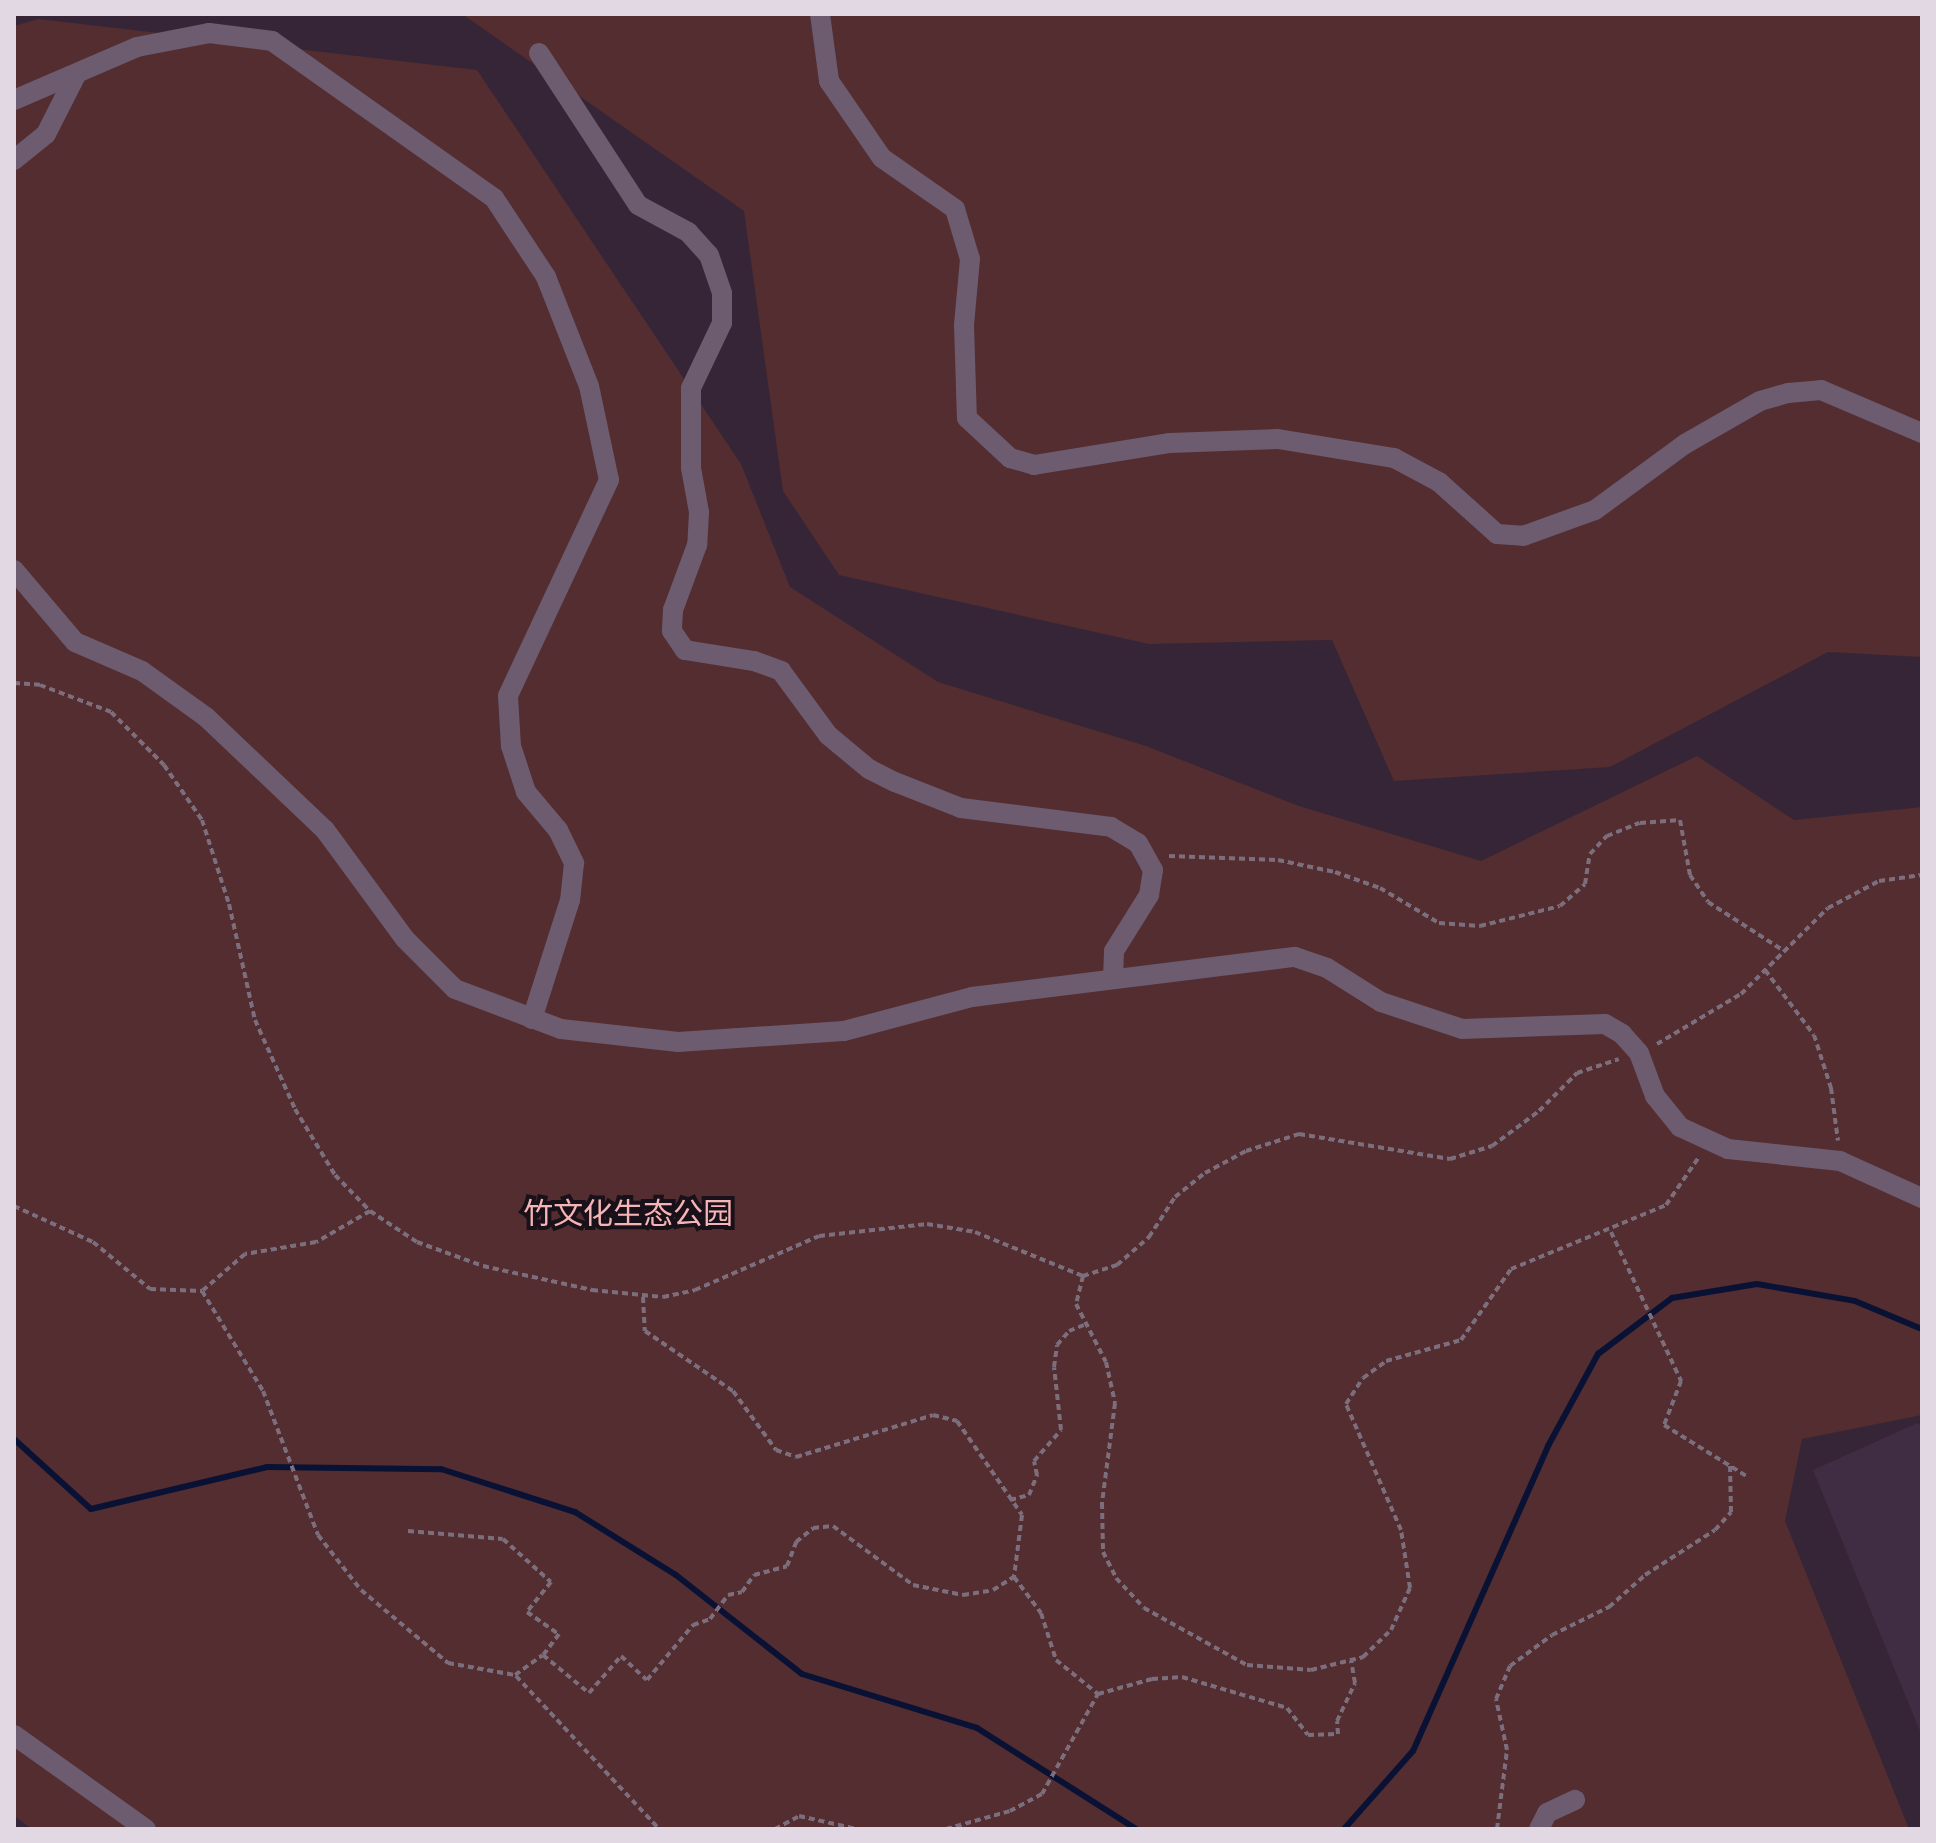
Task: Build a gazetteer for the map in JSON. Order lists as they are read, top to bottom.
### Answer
{
  "parks": ["竹文化生态公园"]
}
